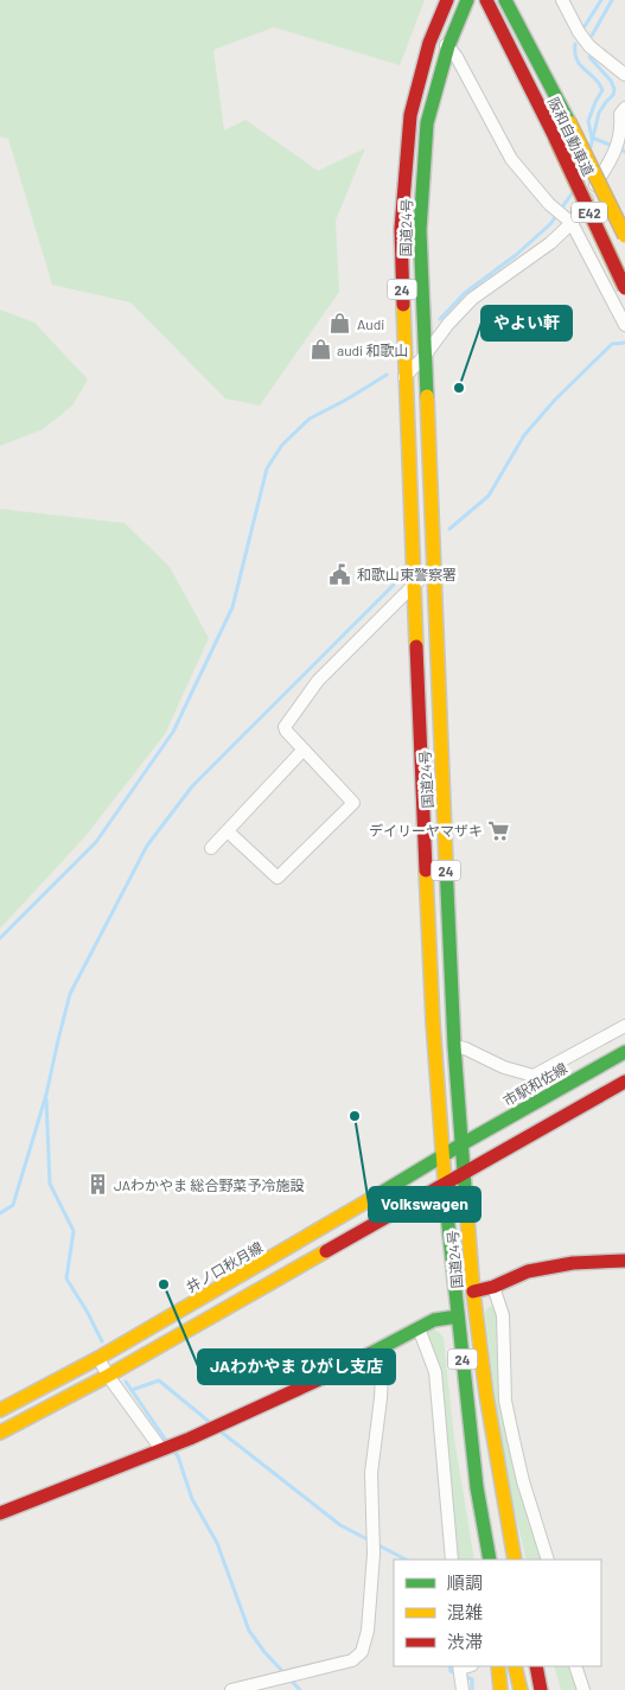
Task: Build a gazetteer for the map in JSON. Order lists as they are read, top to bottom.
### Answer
{
  "streets": {
    "main road": [
      "阪和自動車道",
      "E42",
      "国道24号",
      "24",
      "市駅和佐線",
      "井ノ口秋月線"
    ]
  },
  "crossings": [
    ["国道24号", "市駅和佐線"],
    ["国道24号", "井ノ口秋月線"],
    ["市駅和佐線", "井ノ口秋月線"]
  ],
  "places": {
    "shop": ["Audi", "audi 和歌山"],
    "other": ["やよい軒", "Volkswagen", "JAわかやま ひがし支店"],
    "public building": ["和歌山東警察署"],
    "supermarket": ["デイリーヤマザキ"],
    "building": ["JAわかやま 総合野菜予冷施設"]
  },
  "legend": ["順調", "混雑", "渋滞"]
}
